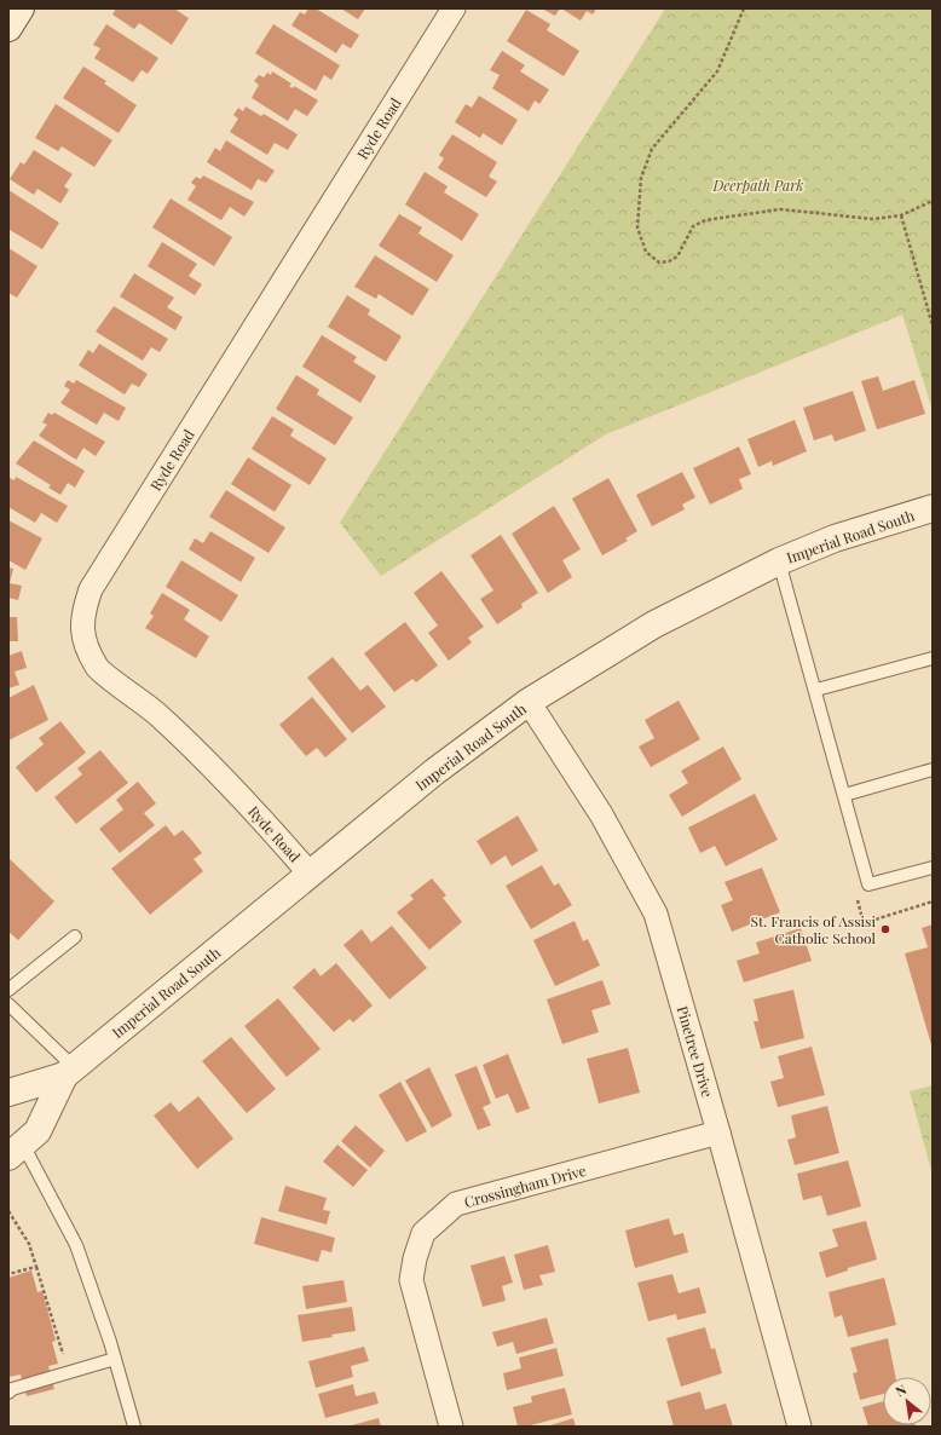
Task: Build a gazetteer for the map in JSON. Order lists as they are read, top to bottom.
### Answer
{
  "streets": {
    "street": [
      "Ryde Road",
      "Imperial Road South",
      "Pinetree Drive",
      "Crossingham Drive"
    ]
  },
  "crossings": [
    ["Ryde Road", "Imperial Road South"],
    ["Imperial Road South", "Pinetree Drive"],
    ["Pinetree Drive", "Crossingham Drive"]
  ],
  "parks": ["Deerpath Park"],
  "places": ["St. Francis of Assisi Catholic School"],
  "north": "top left"
}
